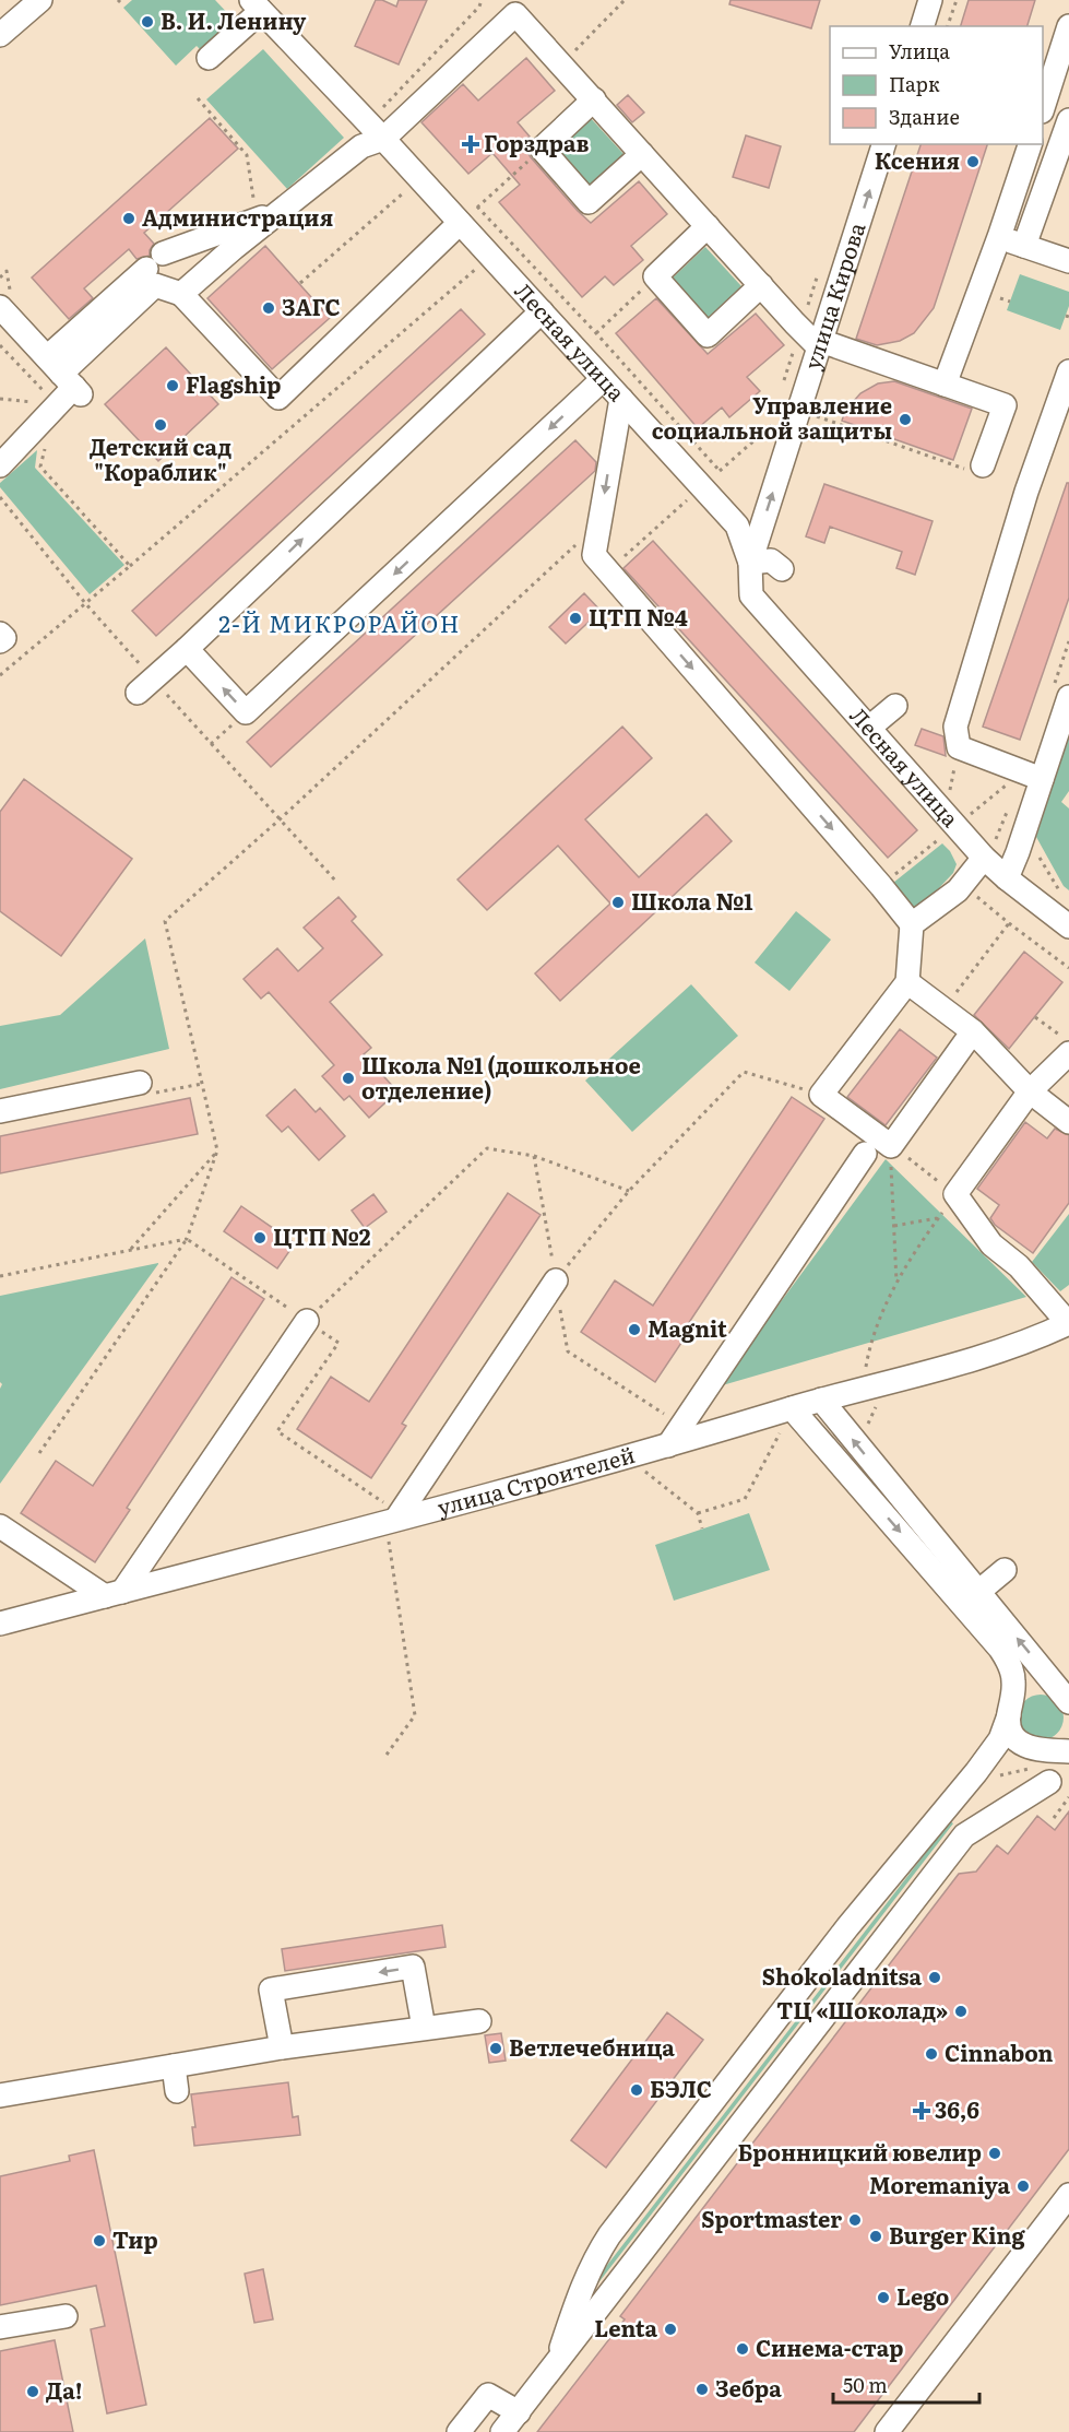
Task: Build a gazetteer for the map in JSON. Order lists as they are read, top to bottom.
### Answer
{
  "streets": {
    "street": ["улица Кирова", "Лесная улица", "улица Строителей"]
  },
  "crossings": [
    ["улица Кирова", "Лесная улица"]
  ],
  "districts": ["2-Й МИКРОРАЙОН"],
  "places": {
    "other": [
      "В. И. Ленину",
      "Ксения",
      "Администрация",
      "ЗАГС",
      "Flagship",
      "Управление социальной защиты",
      "Детский сад \"Кораблик\"",
      "ЦТП №4",
      "Школа №1",
      "Школа №1 (дошкольное отделение)",
      "ЦТП №2",
      "Magnit",
      "Shokoladnitsa",
      "ТЦ «Шоколад»",
      "Ветлечебница",
      "Cinnabon",
      "БЭЛС",
      "Бронницкий ювелир",
      "Moremaniya",
      "Sportmaster",
      "Burger King",
      "Тир",
      "Lego",
      "Lenta",
      "Синема-стар",
      "Зебра",
      "Да!"
    ],
    "health": ["Горздрав", "36,6"]
  },
  "legend": ["Улица", "Парк", "Здание"],
  "scale_bar": "50 m"
}
